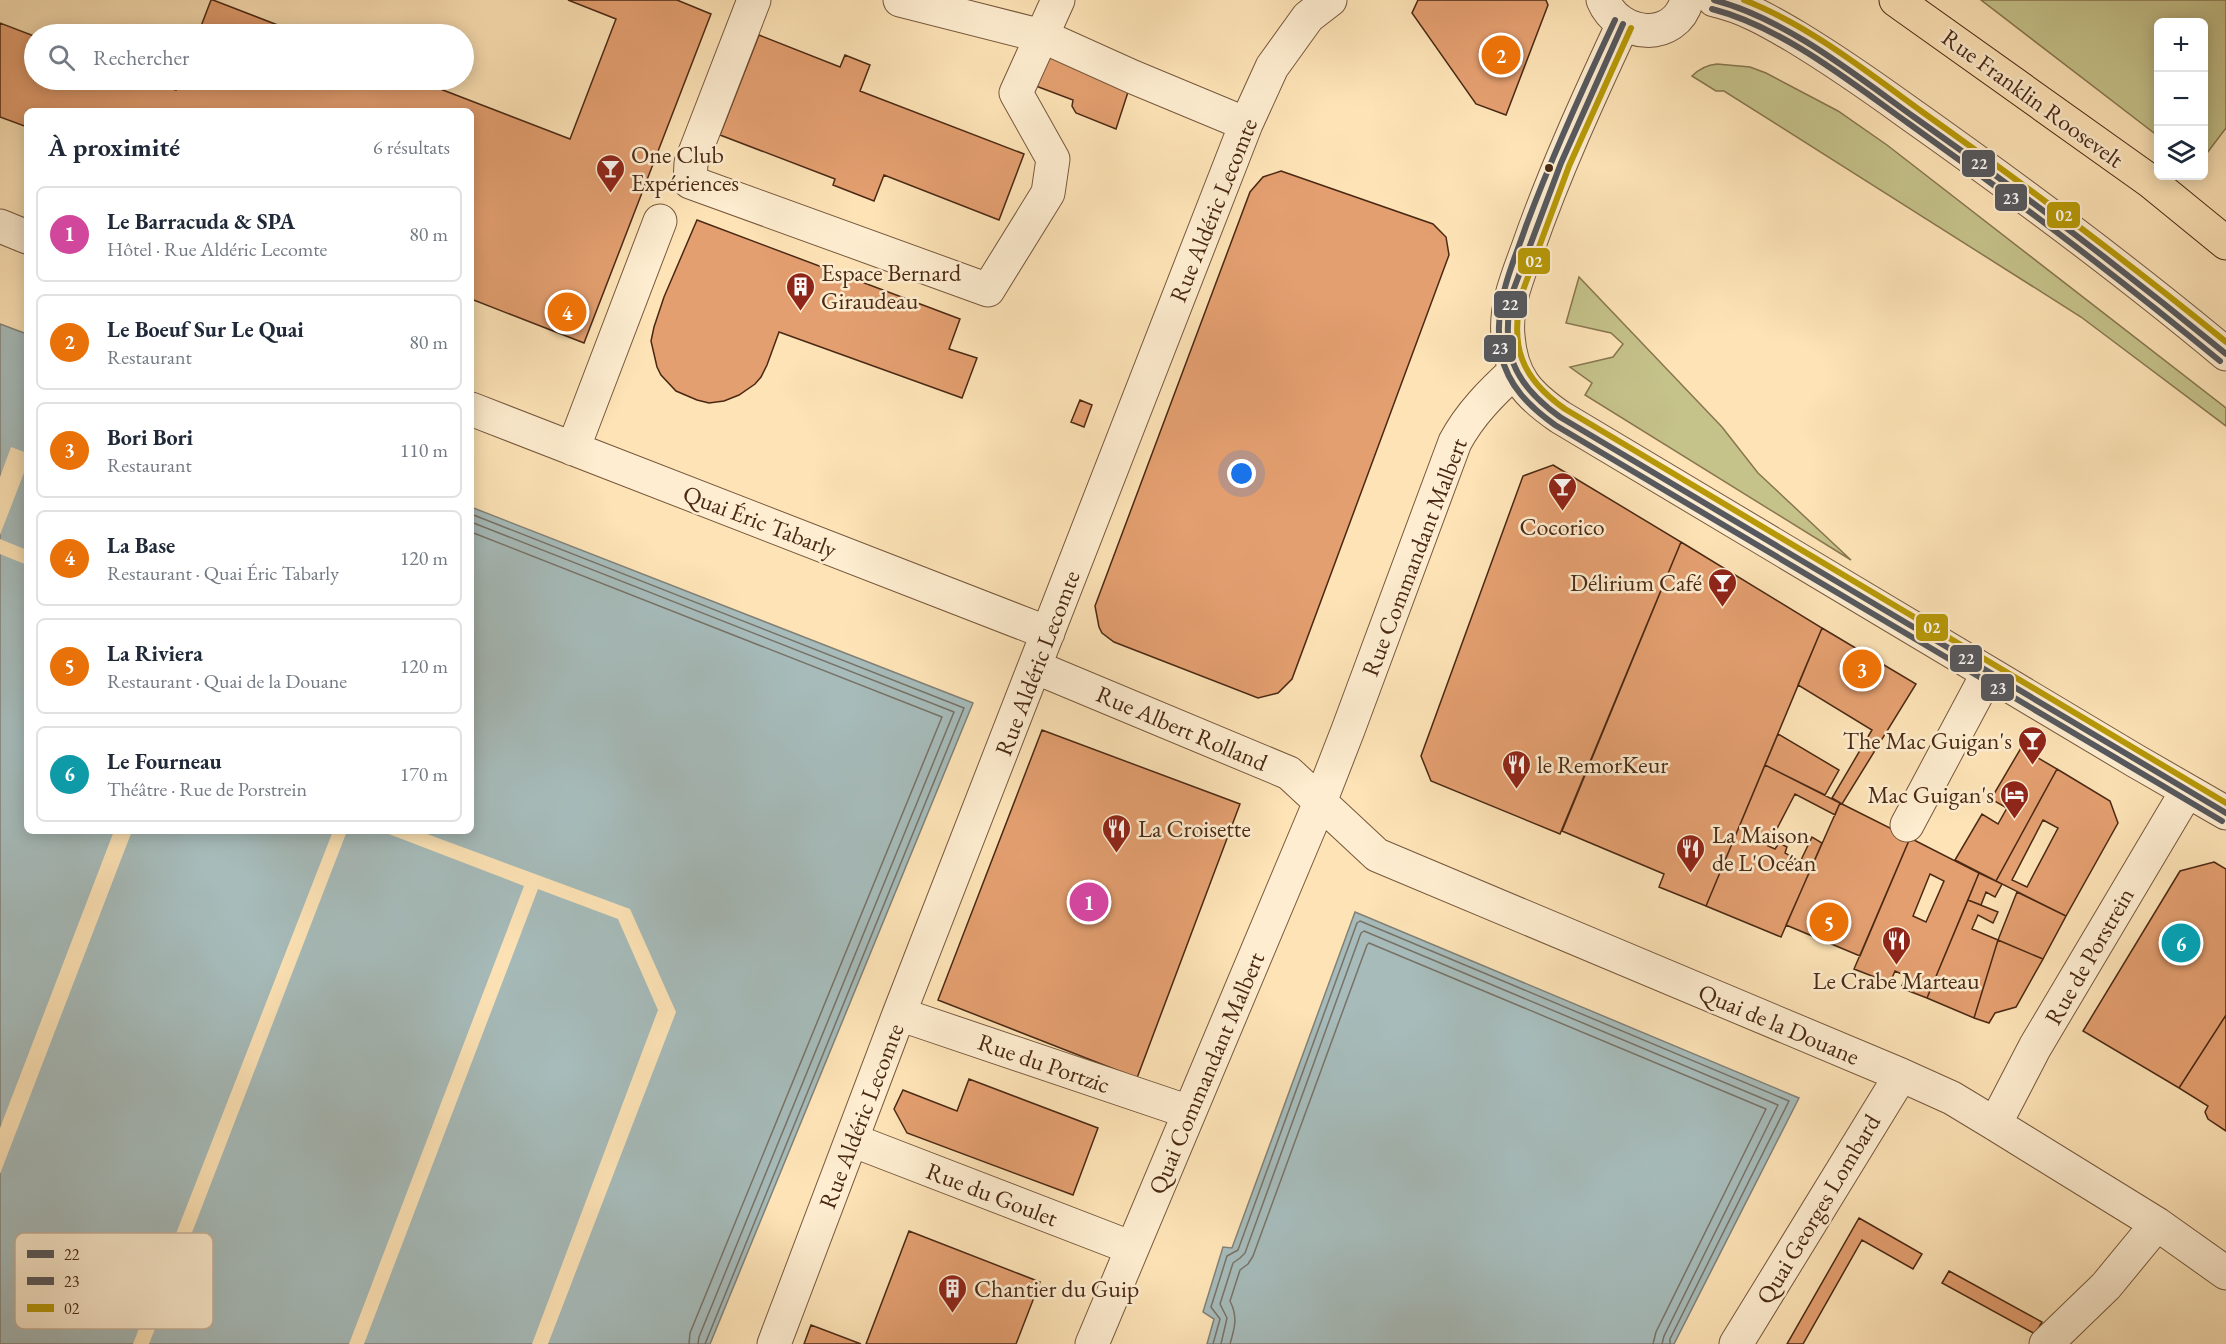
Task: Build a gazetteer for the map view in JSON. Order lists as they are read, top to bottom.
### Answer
{
  "streets": {
    "main road": ["Rue Franklin Roosevelt"],
    "street": [
      "Rue Aldéric Lecomte",
      "Quai Éric Tabarly",
      "Rue Commandant Malbert",
      "Rue Albert Rolland",
      "Rue de Porstrein",
      "Quai de la Douane",
      "Rue du Portzic",
      "Quai Commandant Malbert",
      "Rue du Goulet",
      "Quai Georges Lombard"
    ]
  },
  "crossings": [
    ["Rue Aldéric Lecomte", "Quai Éric Tabarly"],
    ["Rue Aldéric Lecomte", "Rue Albert Rolland"],
    ["Rue Aldéric Lecomte", "Rue du Portzic"],
    ["Rue Aldéric Lecomte", "Rue du Goulet"],
    ["Rue Commandant Malbert", "Rue Albert Rolland"],
    ["Rue Commandant Malbert", "Quai de la Douane"],
    ["Rue Commandant Malbert", "Quai Commandant Malbert"],
    ["Rue Albert Rolland", "Quai de la Douane"],
    ["Rue Albert Rolland", "Quai Commandant Malbert"],
    ["Rue de Porstrein", "Quai de la Douane"],
    ["Quai de la Douane", "Quai Commandant Malbert"],
    ["Quai de la Douane", "Quai Georges Lombard"],
    ["Rue du Portzic", "Quai Commandant Malbert"],
    ["Quai Commandant Malbert", "Rue du Goulet"]
  ],
  "places": {
    "bar": [
      "One Club Expériences",
      "Cocorico",
      "Délirium Café",
      "The Mac Guigan's"
    ],
    "building": ["Espace Bernard Giraudeau", "Chantier du Guip"],
    "restaurant": [
      "le RemorKeur",
      "La Croisette",
      "La Maison de L'Océan",
      "Le Crabe Marteau"
    ],
    "hotel": ["Mac Guigan's"]
  },
  "lines": ["transit line 22", "transit line 02", "transit line 23"],
  "legend": ["22", "23", "02"],
  "page": {
    "map_buttons": ["+", "−"],
    "search": "Rechercher",
    "pins": [
      "2",
      "4",
      "3",
      "1",
      "5",
      "6"
    ],
    "heading": ["À proximité", "6 résultats"],
    "list": [
      {
        "mark": "1",
        "name": "Le Barracuda & SPA",
        "note": "Hôtel · Rue Aldéric Lecomte",
        "value": "80 m"
      },
      {
        "mark": "2",
        "name": "Le Boeuf Sur Le Quai",
        "note": "Restaurant",
        "value": "80 m"
      },
      {
        "mark": "3",
        "name": "Bori Bori",
        "note": "Restaurant",
        "value": "110 m"
      },
      {
        "mark": "4",
        "name": "La Base",
        "note": "Restaurant · Quai Éric Tabarly",
        "value": "120 m"
      },
      {
        "mark": "5",
        "name": "La Riviera",
        "note": "Restaurant · Quai de la Douane",
        "value": "120 m"
      },
      {
        "mark": "6",
        "name": "Le Fourneau",
        "note": "Théâtre · Rue de Porstrein",
        "value": "170 m"
      }
    ]
  }
}
